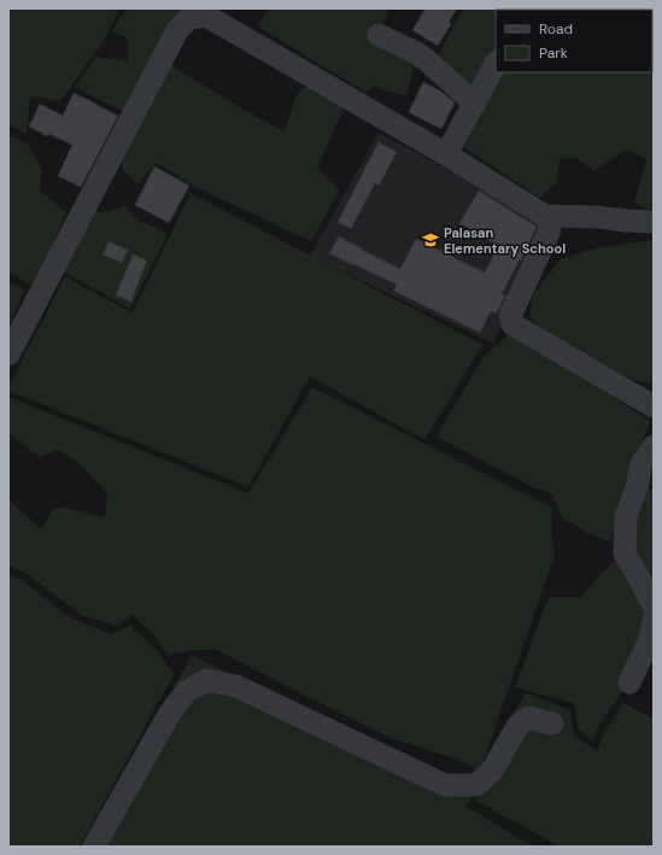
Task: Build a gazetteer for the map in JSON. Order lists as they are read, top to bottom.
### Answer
{
  "places": {
    "school or university": ["Palasan Elementary School"]
  },
  "legend": ["Road", "Park"]
}
